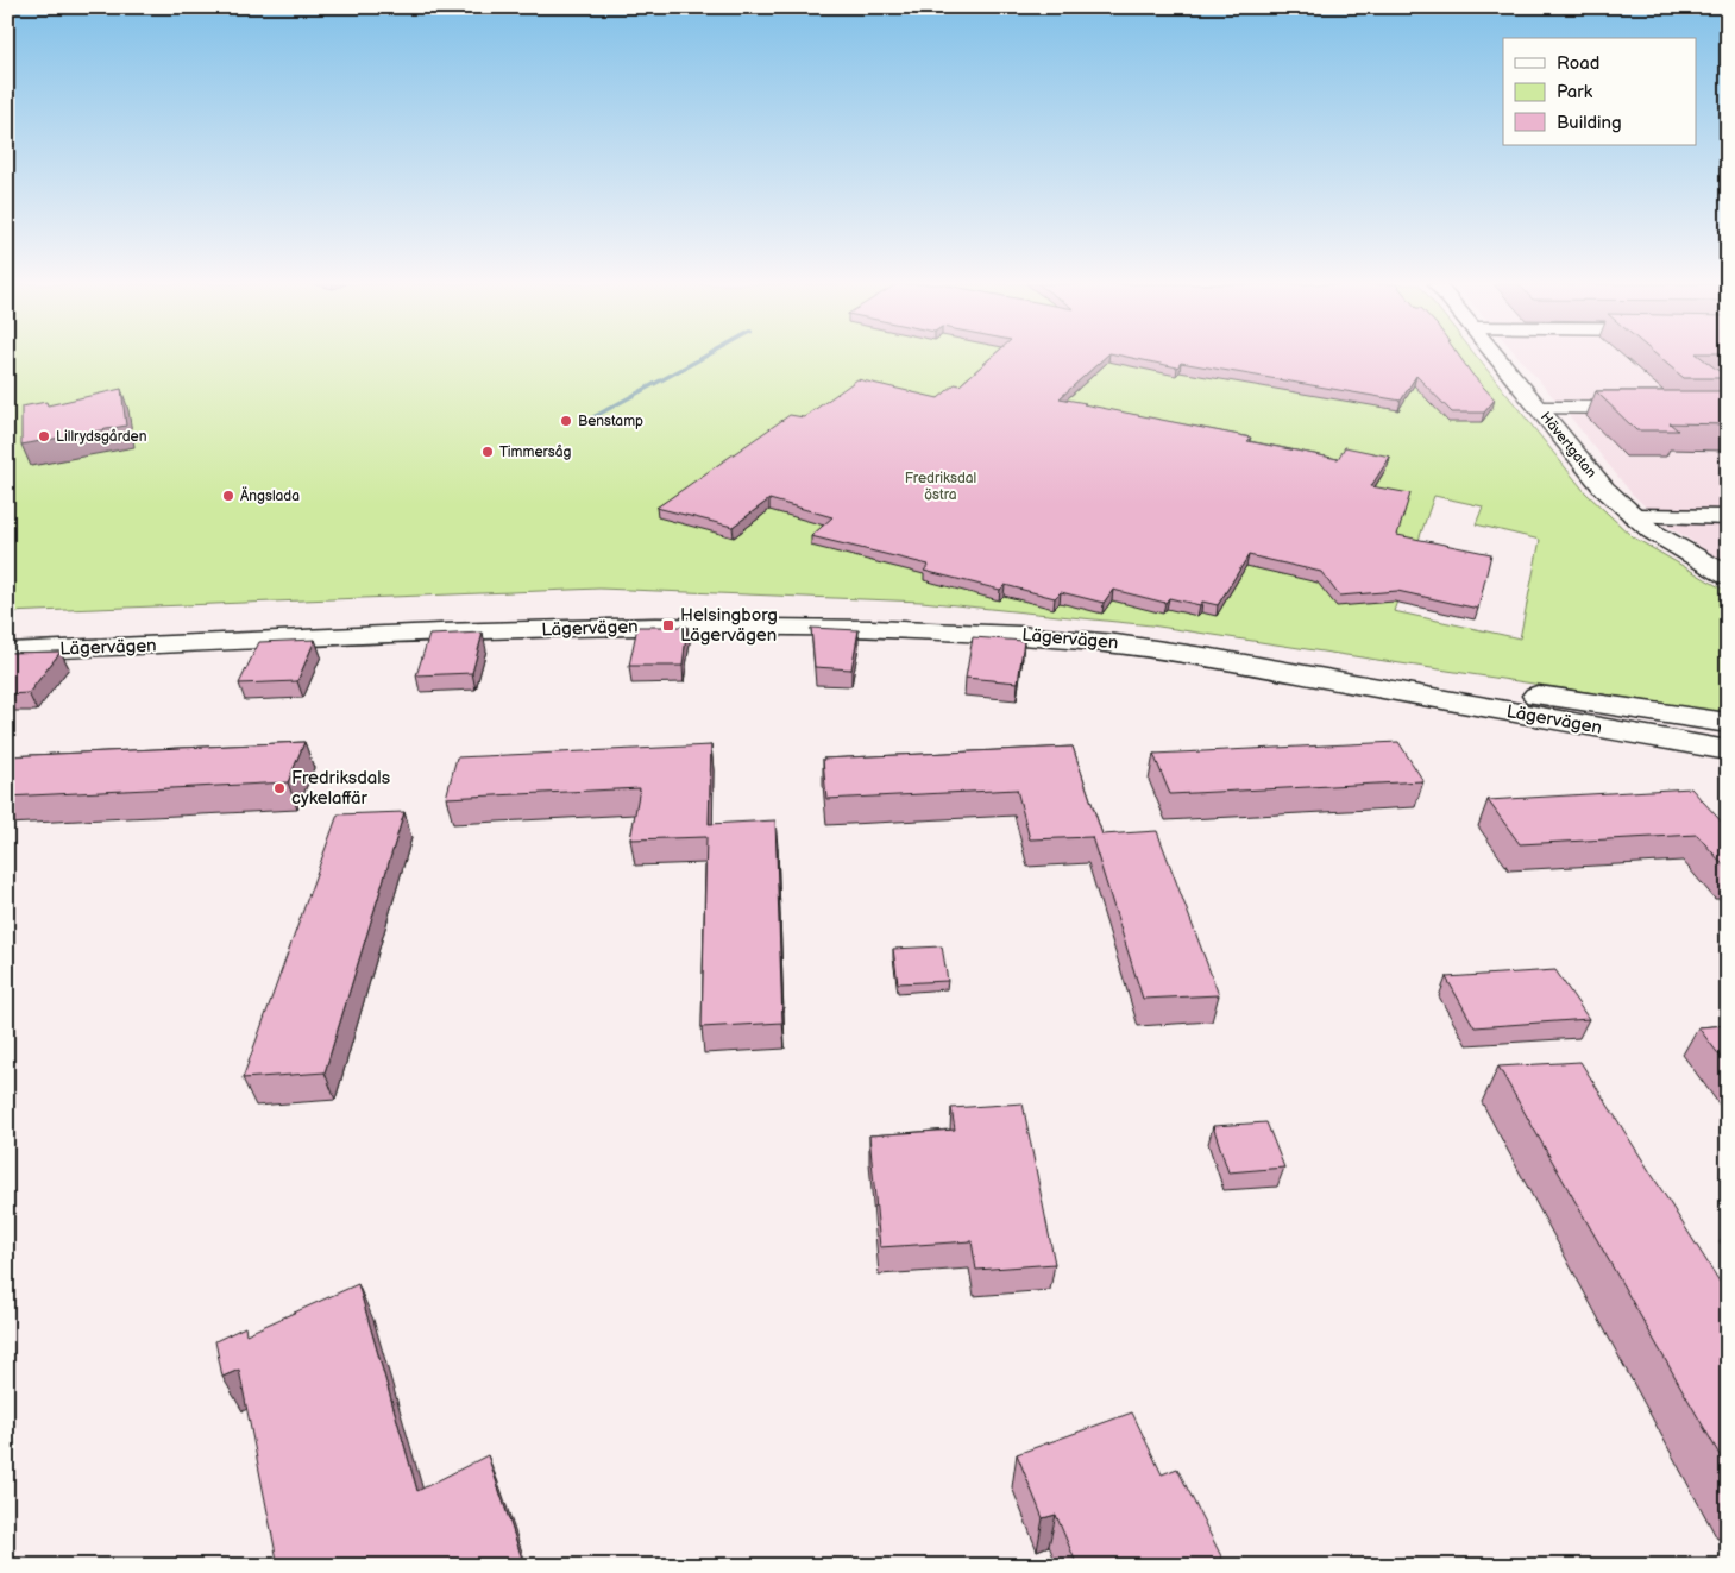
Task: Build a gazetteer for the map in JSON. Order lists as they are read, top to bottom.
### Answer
{
  "streets": {
    "street": ["Hävertgatan", "Lägervägen"]
  },
  "parks": ["Fredriksdal östra"],
  "places": {
    "other": [
      "Benstamp",
      "Lillrydsgården",
      "Timmersåg",
      "Ängslada",
      "Fredriksdals cykelaffär"
    ],
    "transit": ["Helsingborg Lägervägen"]
  },
  "legend": ["Road", "Park", "Building"]
}
